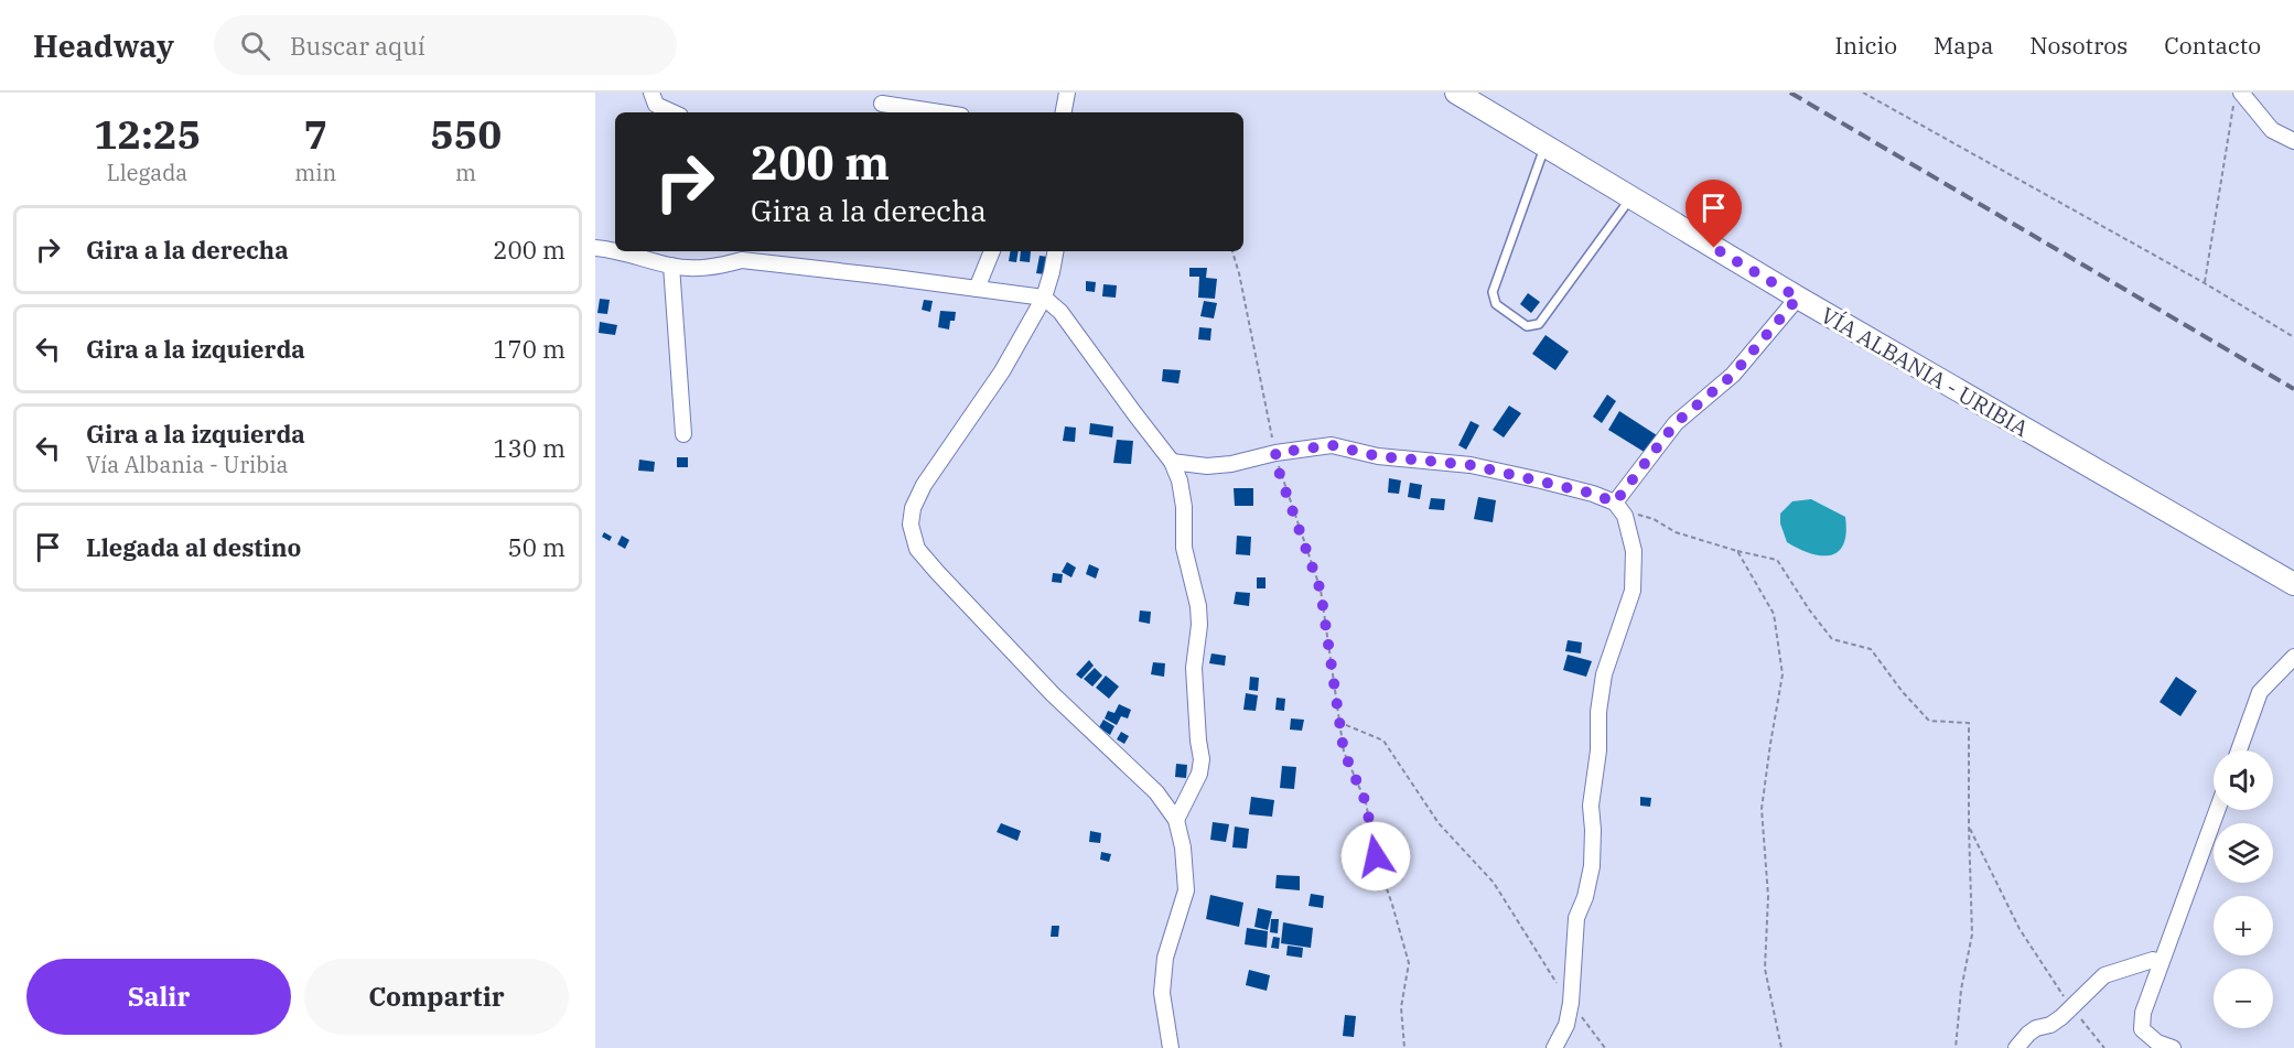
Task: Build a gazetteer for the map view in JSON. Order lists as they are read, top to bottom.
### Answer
{
  "streets": {
    "main road": ["VÍA ALBANIA - URIBIA"]
  },
  "page": {
    "header": "Headway",
    "search": "Buscar aquí",
    "nav": [
      "Inicio",
      "Mapa",
      "Nosotros",
      "Contacto"
    ],
    "eta": [
      "12:25",
      "Llegada",
      "7",
      "min",
      "550",
      "m"
    ],
    "turn": ["200 m", "Gira a la derecha"],
    "list": [
      {
        "name": "Gira a la derecha",
        "value": "200 m"
      },
      {
        "name": "Gira a la izquierda",
        "value": "170 m"
      },
      {
        "name": "Gira a la izquierda",
        "note": "Vía Albania - Uribia",
        "value": "130 m"
      },
      {
        "name": "Llegada al destino",
        "value": "50 m"
      }
    ],
    "map_buttons": ["+", "−"],
    "buttons": ["Salir", "Compartir"]
  }
}
